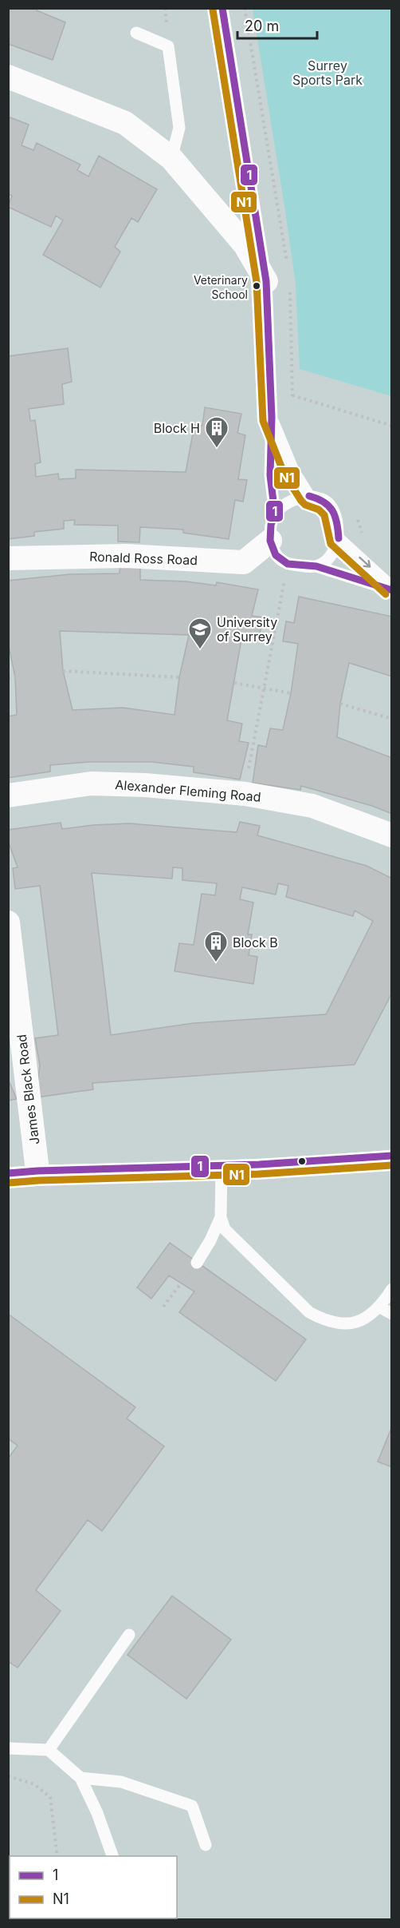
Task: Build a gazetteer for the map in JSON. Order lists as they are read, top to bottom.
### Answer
{
  "streets": {
    "street": ["Ronald Ross Road", "Alexander Fleming Road", "James Black Road"]
  },
  "parks": ["Surrey Sports Park"],
  "places": {
    "other": ["Veterinary School"],
    "building": ["Block H", "Block B"],
    "school or university": ["University of Surrey"]
  },
  "lines": ["transit line 1", "transit line N1"],
  "legend": ["1", "N1"],
  "scale_bar": "20 m"
}
